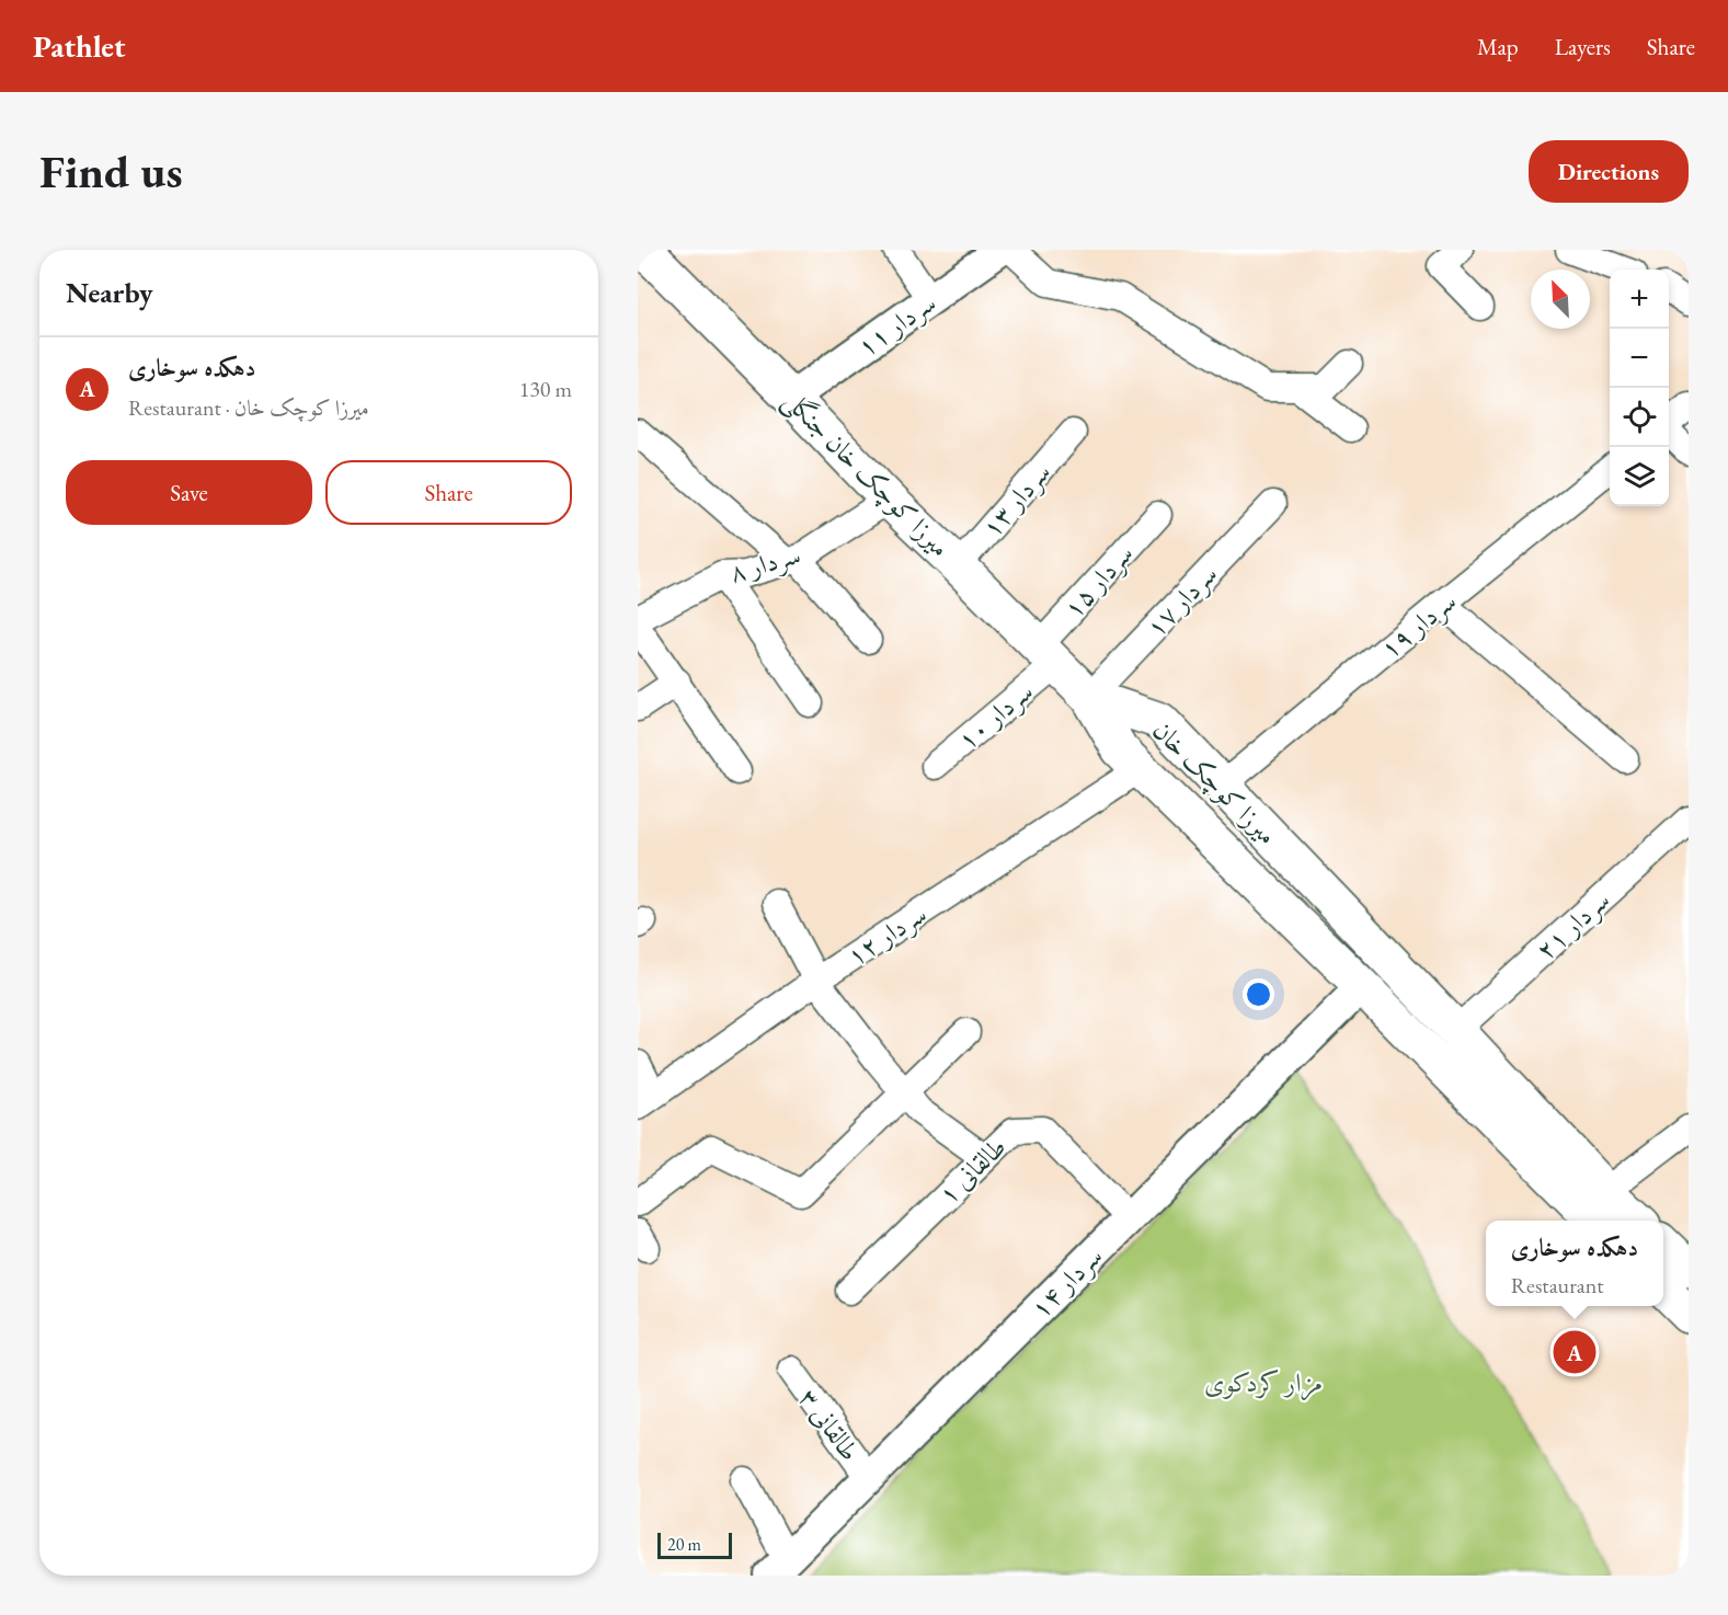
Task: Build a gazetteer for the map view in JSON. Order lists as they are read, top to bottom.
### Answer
{
  "streets": {
    "main road": ["میرزا کوچک خان جنگلی", "میرزا کوچک خان"],
    "street": [
      "سردار ۱۱",
      "سردار ۱۳",
      "سردار ۸",
      "سردار ۱۵",
      "سردار ۱۷",
      "سردار ۱۹",
      "سردار ۱۰",
      "سردار ۲۱",
      "سردار ۱۲",
      "طالقانی ۱",
      "سردار ۱۴",
      "طالقانی ۳"
    ]
  },
  "crossings": [
    ["سردار ۱۱", "میرزا کوچک خان جنگلی"],
    ["میرزا کوچک خان جنگلی", "سردار ۱۳"],
    ["میرزا کوچک خان جنگلی", "سردار ۸"],
    ["میرزا کوچک خان جنگلی", "سردار ۱۵"],
    ["میرزا کوچک خان جنگلی", "سردار ۱۷"],
    ["میرزا کوچک خان جنگلی", "سردار ۱۰"],
    ["میرزا کوچک خان جنگلی", "میرزا کوچک خان"],
    ["سردار ۱۵", "سردار ۱۰"],
    ["سردار ۱۷", "میرزا کوچک خان"],
    ["سردار ۱۹", "میرزا کوچک خان"],
    ["میرزا کوچک خان", "سردار ۲۱"],
    ["میرزا کوچک خان", "سردار ۱۲"],
    ["میرزا کوچک خان", "سردار ۱۴"],
    ["طالقانی ۱", "سردار ۱۴"],
    ["سردار ۱۴", "طالقانی ۳"]
  ],
  "parks": ["مزار کردکوی"],
  "scale_bar": "20 m",
  "north": "top left",
  "page": {
    "header": "Pathlet",
    "nav": ["Map", "Layers", "Share"],
    "buttons": [
      "Directions",
      ["Save", "Share"]
    ],
    "title": "Find us",
    "heading": "Nearby",
    "map_buttons": ["+", "−"],
    "list": [
      {
        "mark": "A",
        "name": "دهکده سوخاری",
        "note": "Restaurant · میرزا کوچک خان",
        "value": "130 m"
      }
    ],
    "popup": ["دهکده سوخاری", "Restaurant"],
    "pins": "A",
    "scale": "20 m"
  }
}
